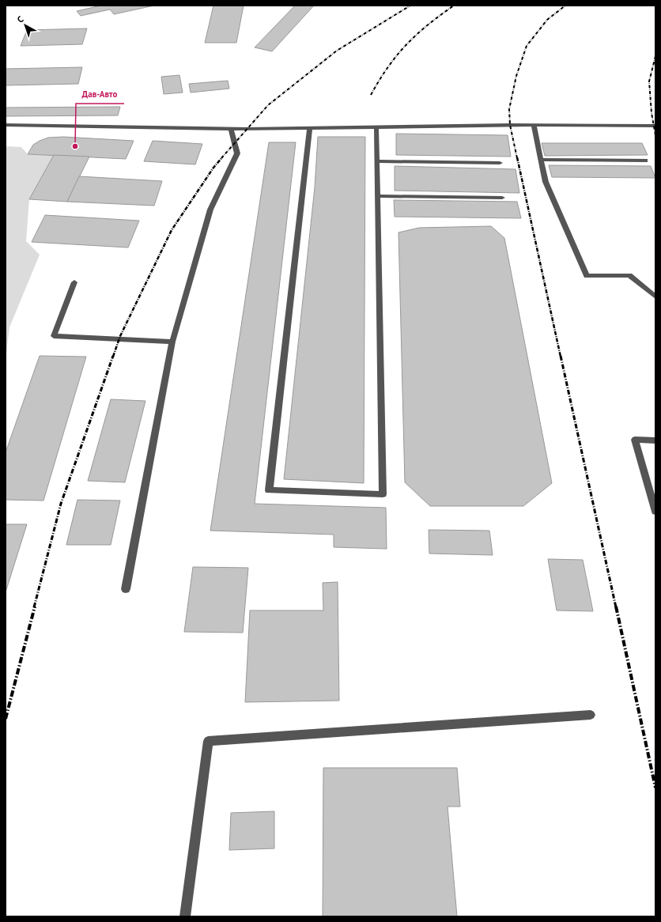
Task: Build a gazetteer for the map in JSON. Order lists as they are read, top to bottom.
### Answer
{
  "places": ["Дав-Авто"],
  "north": "top left"
}
